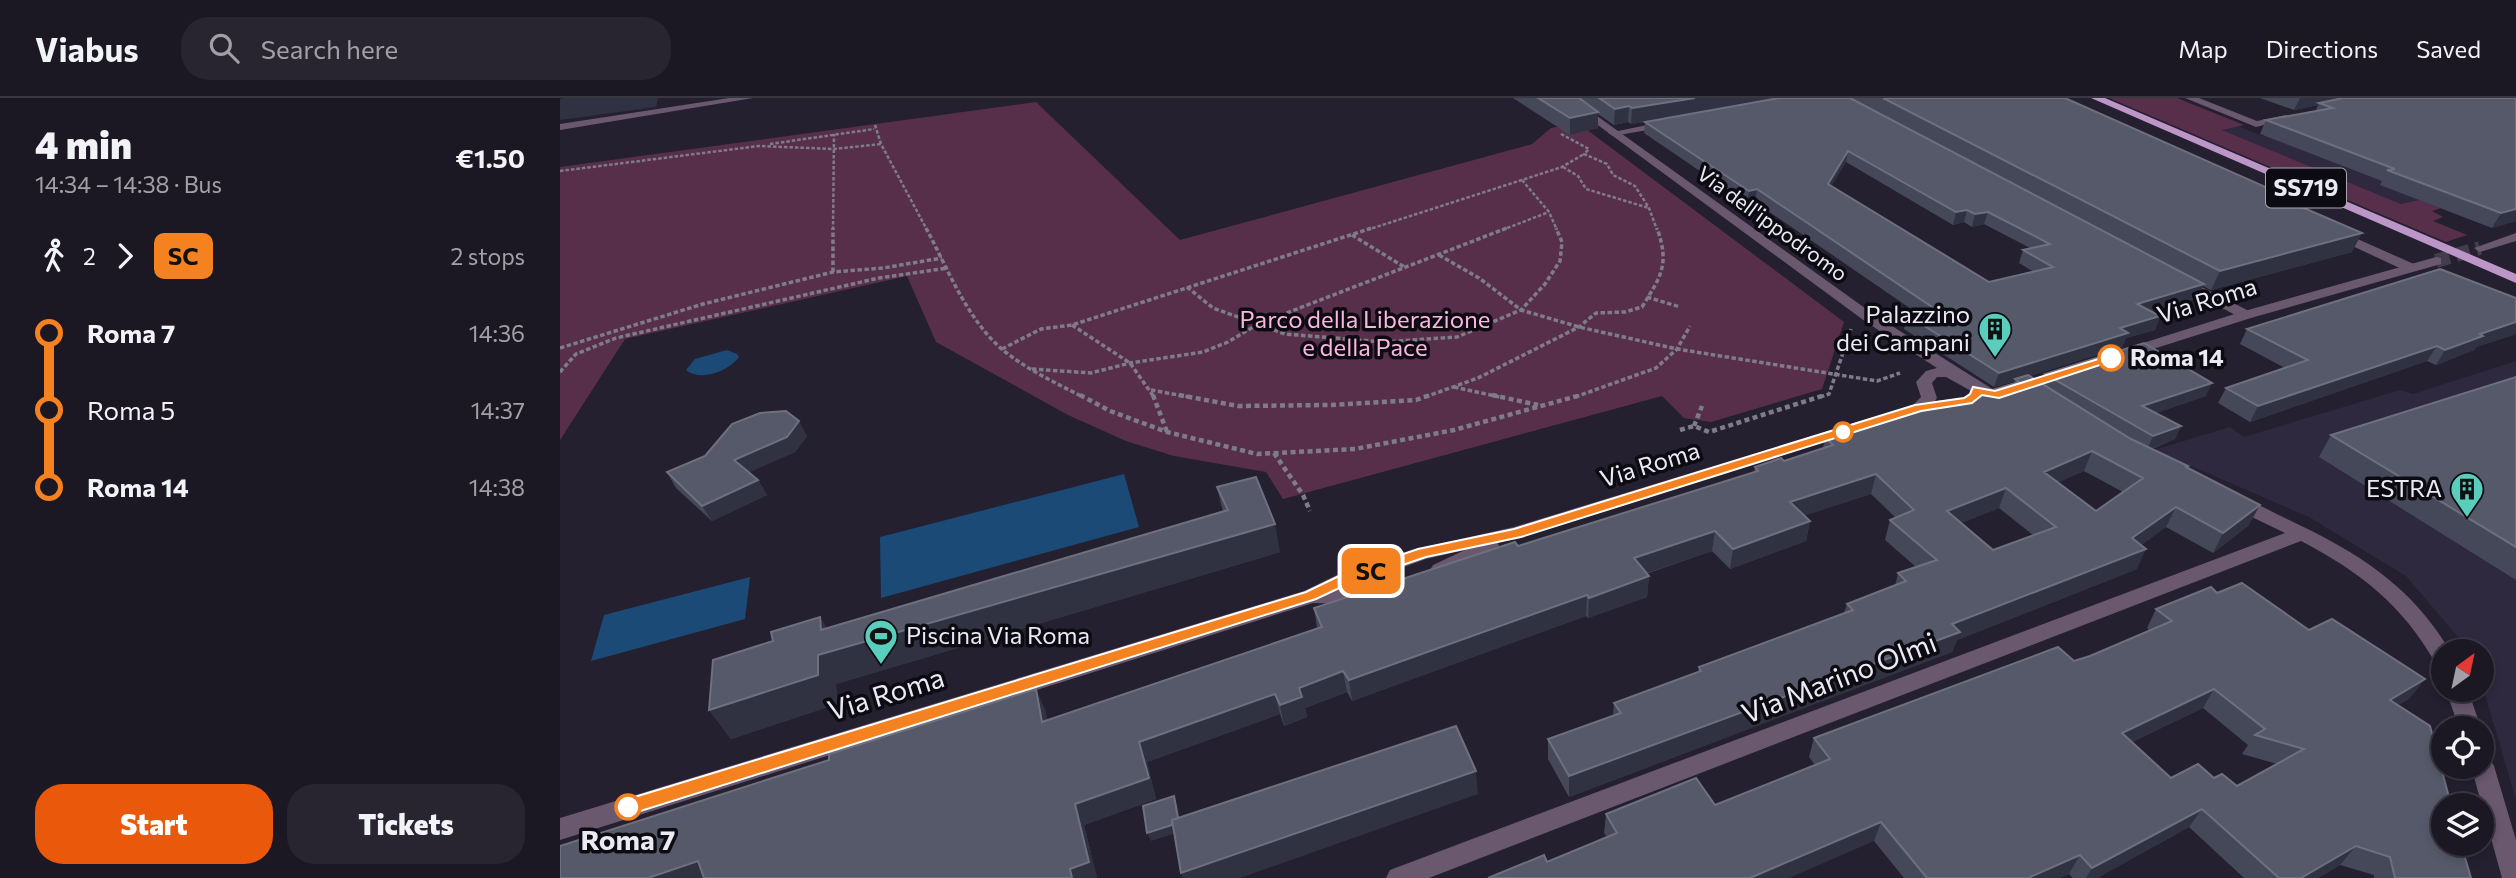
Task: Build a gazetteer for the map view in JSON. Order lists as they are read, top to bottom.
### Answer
{
  "streets": {
    "highway": ["SS719"],
    "street": ["Via dell'ippodromo", "Via Roma", "Via Marino Olmi"]
  },
  "parks": ["Parco della Liberazione e della Pace"],
  "places": {
    "other": ["Roma 14", "Roma 7"],
    "building": ["Palazzino dei Campani", "ESTRA"],
    "sports": ["Piscina Via Roma"]
  },
  "lines": ["bus line SC"],
  "north": "top right",
  "page": {
    "header": "Viabus",
    "search": "Search here",
    "nav": ["Map", "Directions", "Saved"],
    "heading": ["4 min", "14:34 – 14:38 · Bus", "€1.50"],
    "on_map": "SC",
    "legs": ["2", "SC", "2 stops"],
    "list": [
      {
        "name": "Roma 7",
        "value": "14:36"
      },
      {
        "name": "Roma 5",
        "value": "14:37"
      },
      {
        "name": "Roma 14",
        "value": "14:38"
      }
    ],
    "buttons": ["Start", "Tickets"]
  }
}
